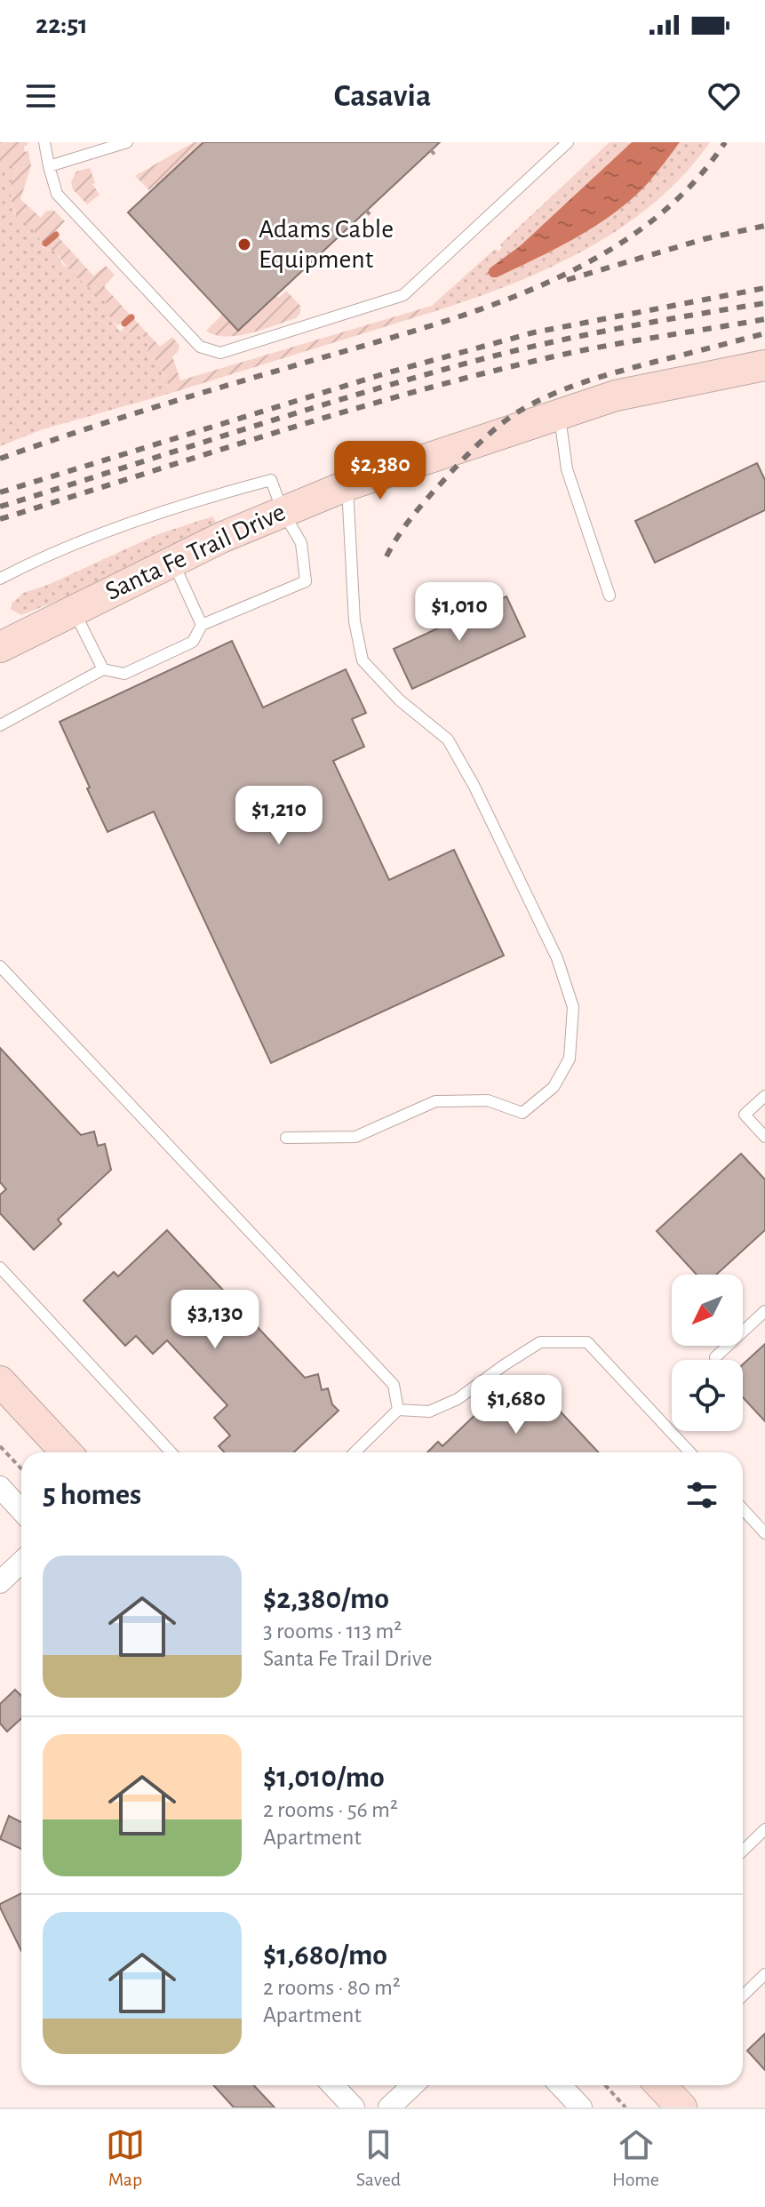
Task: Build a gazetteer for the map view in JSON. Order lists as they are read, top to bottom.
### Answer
{
  "streets": {
    "main road": ["Santa Fe Trail Drive"]
  },
  "places": ["Adams Cable Equipment"],
  "north": "bottom left",
  "page": {
    "status": "22:51",
    "header": "Casavia",
    "price": [
      "$2,380",
      "$1,010",
      "$1,210",
      "$3,130",
      "$1,680"
    ],
    "heading": "5 homes",
    "list": [
      {
        "name": "$2,380/mo",
        "note": "3 rooms · 113 m² · Santa Fe Trail Drive"
      },
      {
        "name": "$1,010/mo",
        "note": "2 rooms · 56 m² · Apartment"
      },
      {
        "name": "$1,680/mo",
        "note": "2 rooms · 80 m² · Apartment"
      }
    ],
    "tabs": ["Map", "Saved", "Home"]
  }
}
